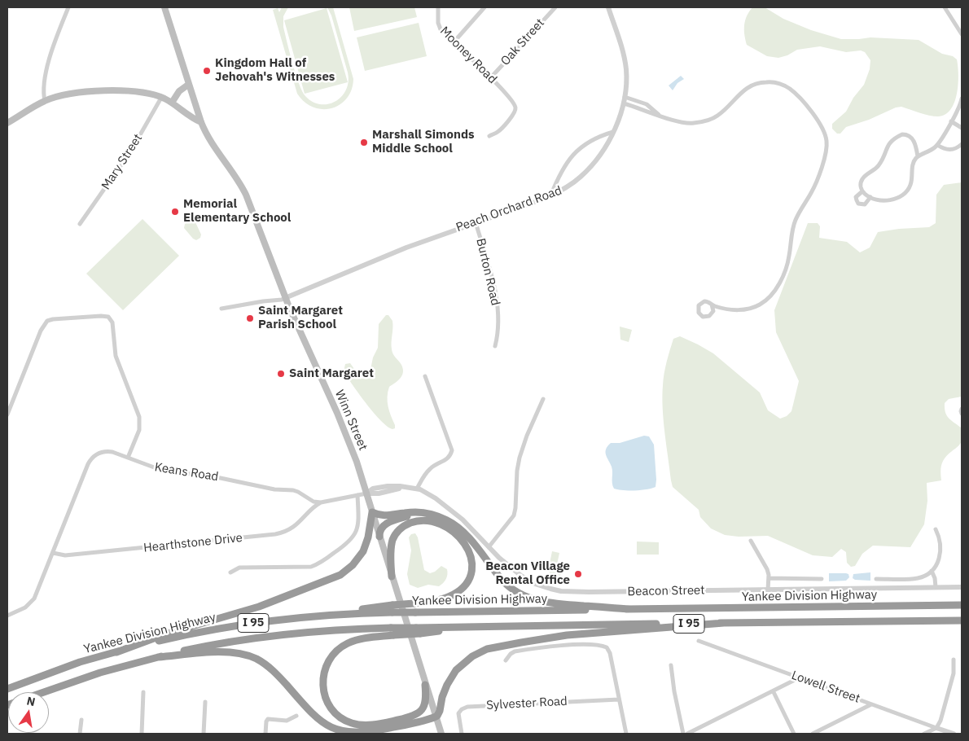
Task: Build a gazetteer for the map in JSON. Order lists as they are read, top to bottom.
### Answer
{
  "streets": {
    "highway": ["Yankee Division Highway", "I 95"],
    "main road": ["Winn Street"],
    "street": [
      "Oak Street",
      "Mooney Road",
      "Mary Street",
      "Peach Orchard Road",
      "Burton Road",
      "Keans Road",
      "Hearthstone Drive",
      "Beacon Street",
      "Lowell Street",
      "Sylvester Road"
    ]
  },
  "crossings": [
    ["Oak Street", "Mooney Road"],
    ["Peach Orchard Road", "Burton Road"],
    ["Peach Orchard Road", "Winn Street"],
    ["Winn Street", "Beacon Street"],
    ["Keans Road", "Hearthstone Drive"]
  ],
  "places": [
    "Kingdom Hall of Jehovah's Witnesses",
    "Marshall Simonds Middle School",
    "Memorial Elementary School",
    "Saint Margaret Parish School",
    "Saint Margaret",
    "Beacon Village Rental Office"
  ],
  "north": "top"
}
